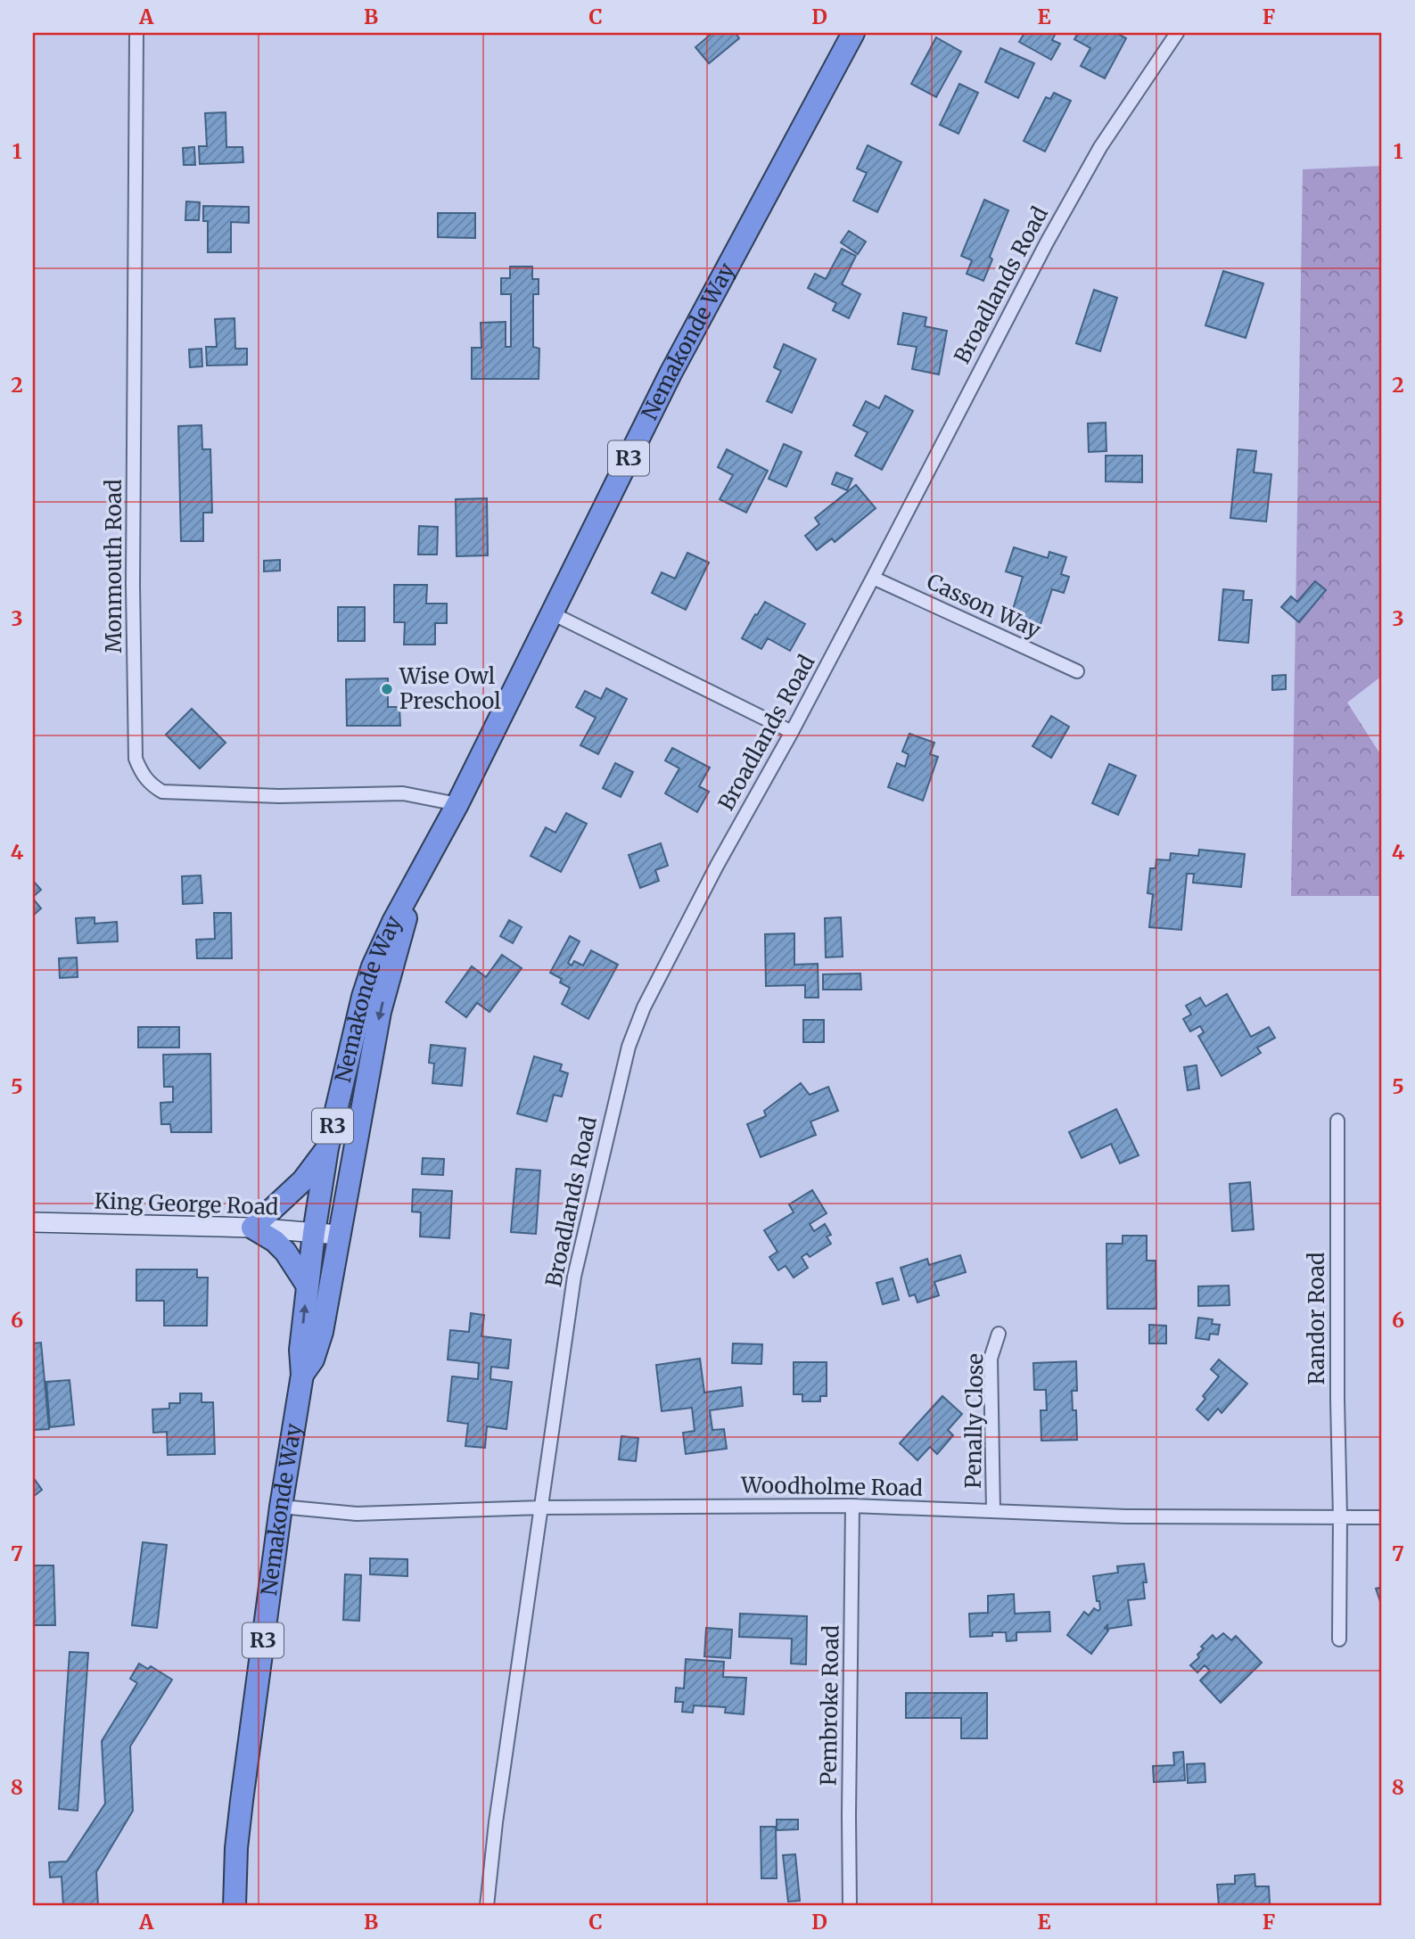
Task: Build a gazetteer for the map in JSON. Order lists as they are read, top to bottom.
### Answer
{
  "streets": {
    "highway": ["Nemakonde Way", "R3"],
    "main road": ["King George Road"],
    "street": [
      "Broadlands Road",
      "Monmouth Road",
      "Casson Way",
      "Randor Road",
      "Penally Close",
      "Woodholme Road",
      "Pembroke Road"
    ]
  },
  "crossings": [
    ["Broadlands Road", "Casson Way"],
    ["Broadlands Road", "Woodholme Road"],
    ["Nemakonde Way", "Monmouth Road"],
    ["Nemakonde Way", "King George Road"],
    ["Nemakonde Way", "Woodholme Road"],
    ["Randor Road", "Woodholme Road"],
    ["Penally Close", "Woodholme Road"],
    ["Woodholme Road", "Pembroke Road"]
  ],
  "places": ["Wise Owl Preschool"],
  "grid": {
    "columns": [
      "A",
      "B",
      "C",
      "D",
      "E",
      "F"
    ],
    "rows": [
      "1",
      "2",
      "3",
      "4",
      "5",
      "6",
      "7",
      "8"
    ]
  }
}
